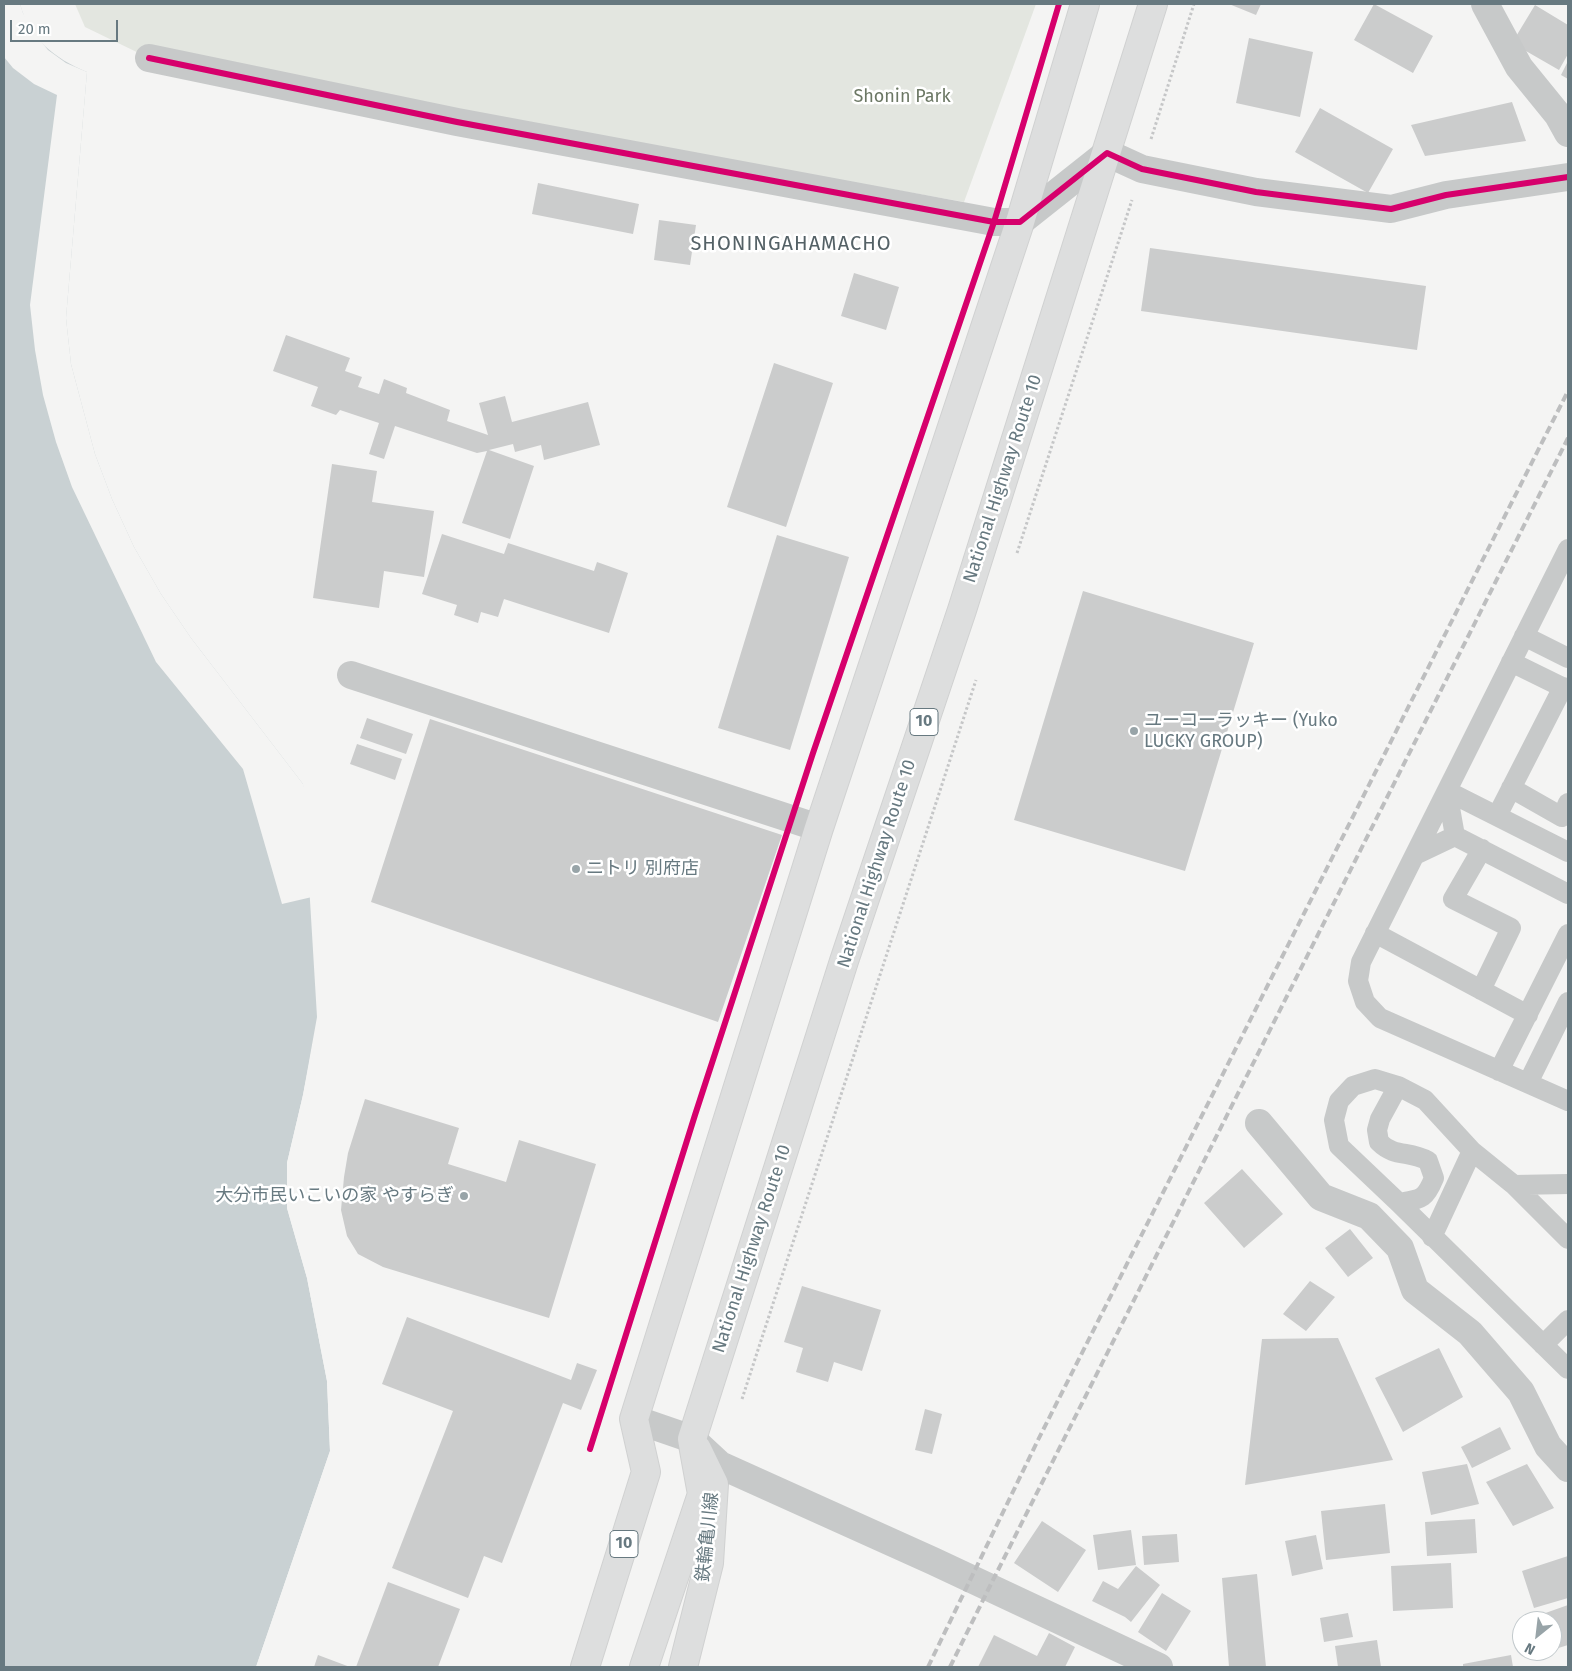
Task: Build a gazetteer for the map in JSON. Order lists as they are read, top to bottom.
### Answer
{
  "streets": {
    "main road": ["National Highway Route 10", "10", "鉄輪亀川線"]
  },
  "crossings": [
    ["National Highway Route 10", "鉄輪亀川線"]
  ],
  "districts": ["SHONINGAHAMACHO"],
  "parks": ["Shonin Park"],
  "places": ["ユーコーラッキー (Yuko LUCKY GROUP)", "ニトリ 別府店", "大分市民いこいの家 やすらぎ"],
  "scale_bar": "20 m",
  "north": "bottom left"
}
